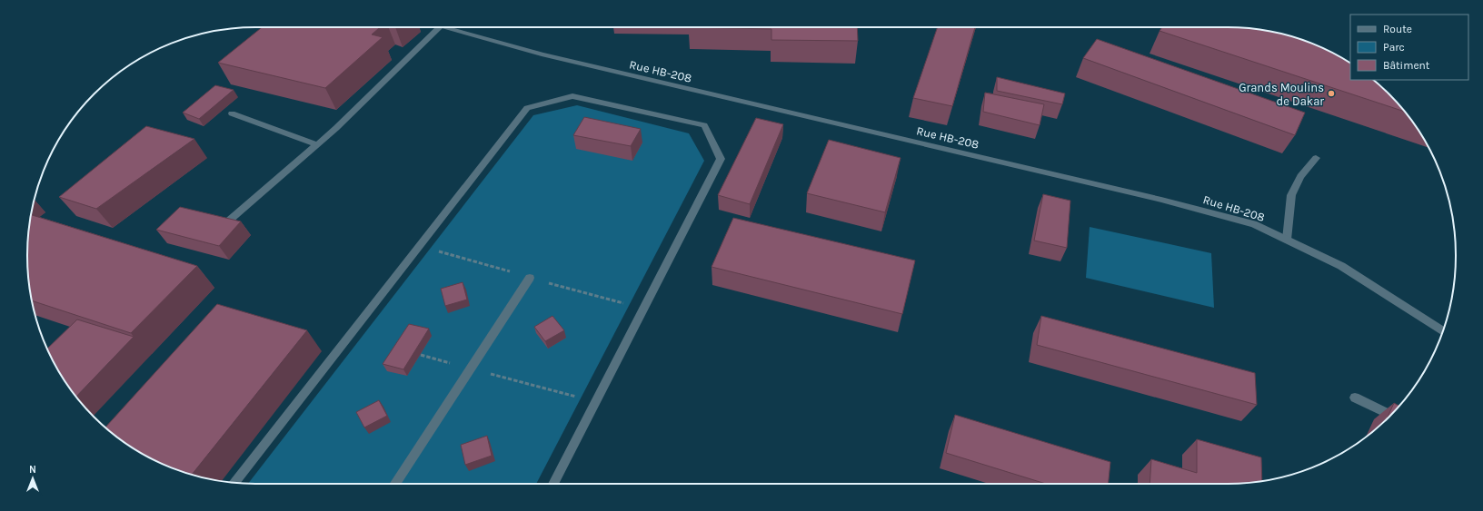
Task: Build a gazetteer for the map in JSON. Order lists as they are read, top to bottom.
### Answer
{
  "streets": {
    "street": ["Rue HB-208"]
  },
  "places": ["Grands Moulins de Dakar"],
  "legend": ["Route", "Parc", "Bâtiment"],
  "north": "top"
}
